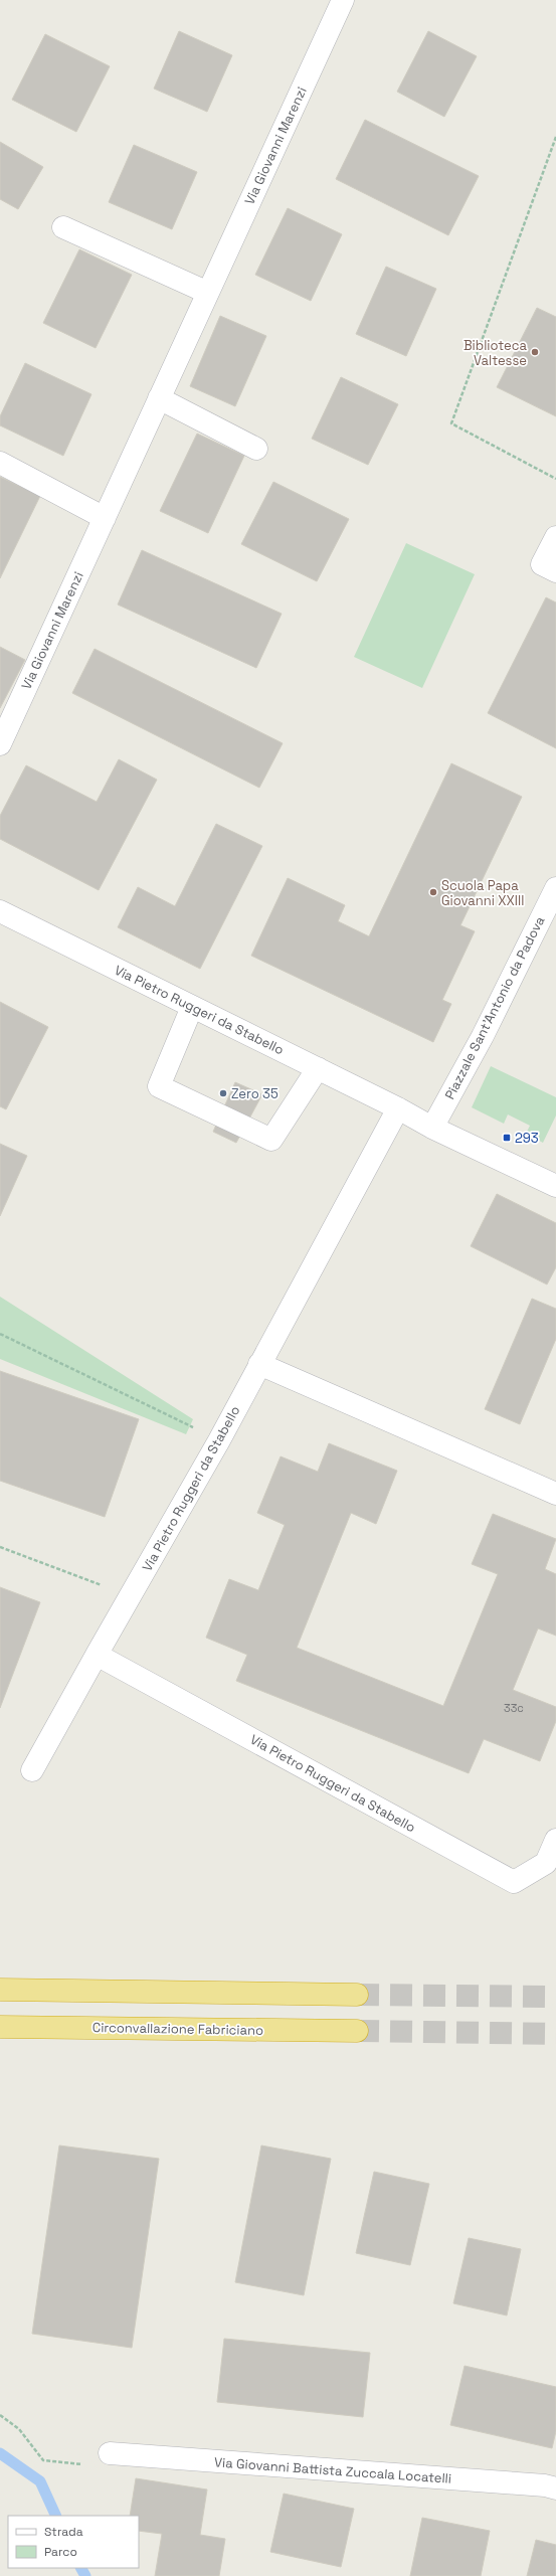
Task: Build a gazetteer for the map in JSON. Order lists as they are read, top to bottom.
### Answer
{
  "streets": {
    "highway": ["Circonvallazione Fabriciano"],
    "street": [
      "Via Giovanni Marenzi",
      "Piazzale Sant'Antonio da Padova",
      "Via Pietro Ruggeri da Stabello",
      "Via Giovanni Battista Zuccala Locatelli"
    ]
  },
  "crossings": [
    ["Piazzale Sant'Antonio da Padova", "Via Pietro Ruggeri da Stabello"]
  ],
  "places": {
    "other": ["Biblioteca Valtesse", "Scuola Papa Giovanni XXIII", "Zero 35"],
    "transit": ["293"]
  },
  "house_numbers": ["33c"],
  "legend": ["Strada", "Parco"]
}
